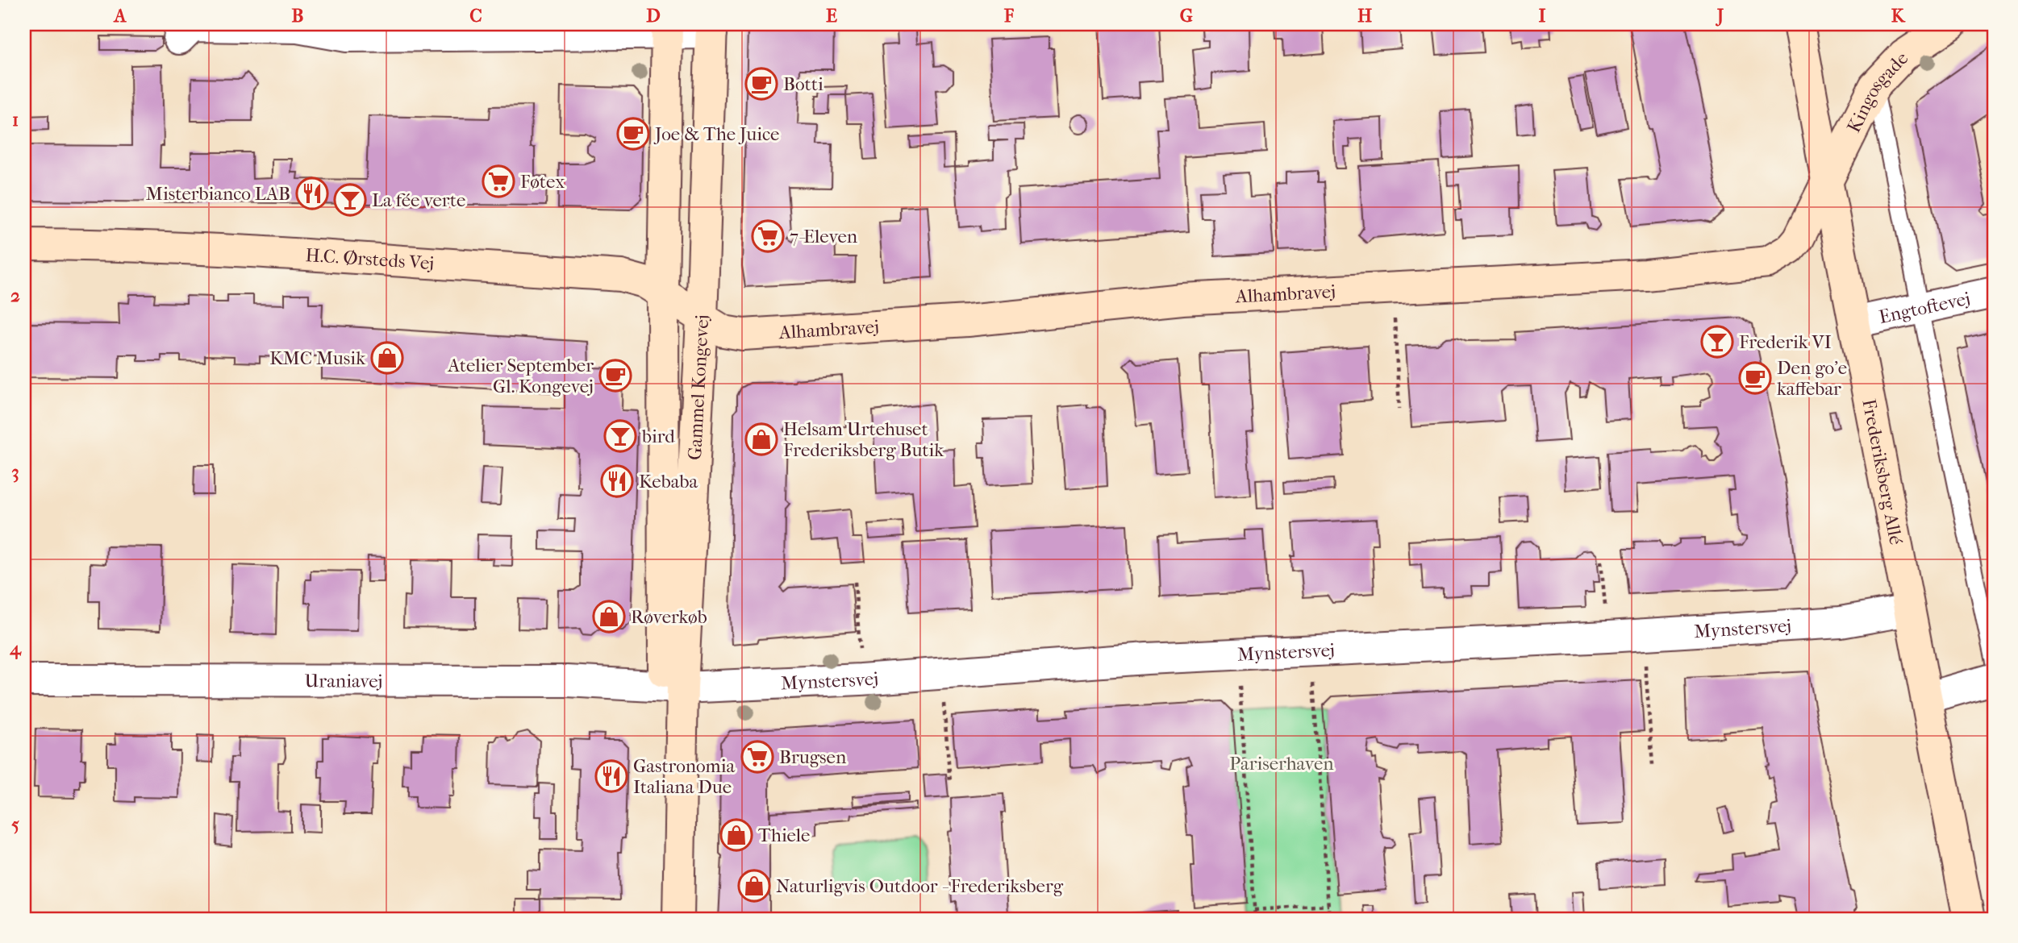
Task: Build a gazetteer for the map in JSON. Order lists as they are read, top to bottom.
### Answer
{
  "streets": {
    "street": [
      "Kingosgade",
      "H.C. Ørsteds Vej",
      "Alhambravej",
      "Engtoftevej",
      "Gammel Kongevej",
      "Frederiksberg Allé",
      "Mynstersvej",
      "Uraniavej"
    ]
  },
  "crossings": [
    ["Kingosgade", "Alhambravej"],
    ["Kingosgade", "Frederiksberg Allé"],
    ["H.C. Ørsteds Vej", "Alhambravej"],
    ["H.C. Ørsteds Vej", "Gammel Kongevej"],
    ["Alhambravej", "Gammel Kongevej"],
    ["Alhambravej", "Frederiksberg Allé"],
    ["Engtoftevej", "Frederiksberg Allé"],
    ["Gammel Kongevej", "Mynstersvej"],
    ["Gammel Kongevej", "Uraniavej"],
    ["Frederiksberg Allé", "Mynstersvej"],
    ["Mynstersvej", "Uraniavej"]
  ],
  "parks": ["Pariserhaven"],
  "places": {
    "cafe": [
      "Botti",
      "Joe & The Juice",
      "Atelier September Gl. Kongevej",
      "Den go’e kaffebar"
    ],
    "supermarket": ["Føtex", "7-Eleven", "Brugsen"],
    "restaurant": ["Misterbianco LAB", "Kebaba", "Gastronomia Italiana Due"],
    "bar": ["La fée verte", "Frederik VI", "bird"],
    "shop": [
      "KMC Musik",
      "Helsam Urtehuset Frederiksberg Butik",
      "Røverkøb",
      "Thiele",
      "Naturligvis Outdoor - Frederiksberg"
    ]
  },
  "grid": {
    "columns": [
      "A",
      "B",
      "C",
      "D",
      "E",
      "F",
      "G",
      "H",
      "I",
      "J",
      "K"
    ],
    "rows": [
      "1",
      "2",
      "3",
      "4",
      "5"
    ]
  }
}
